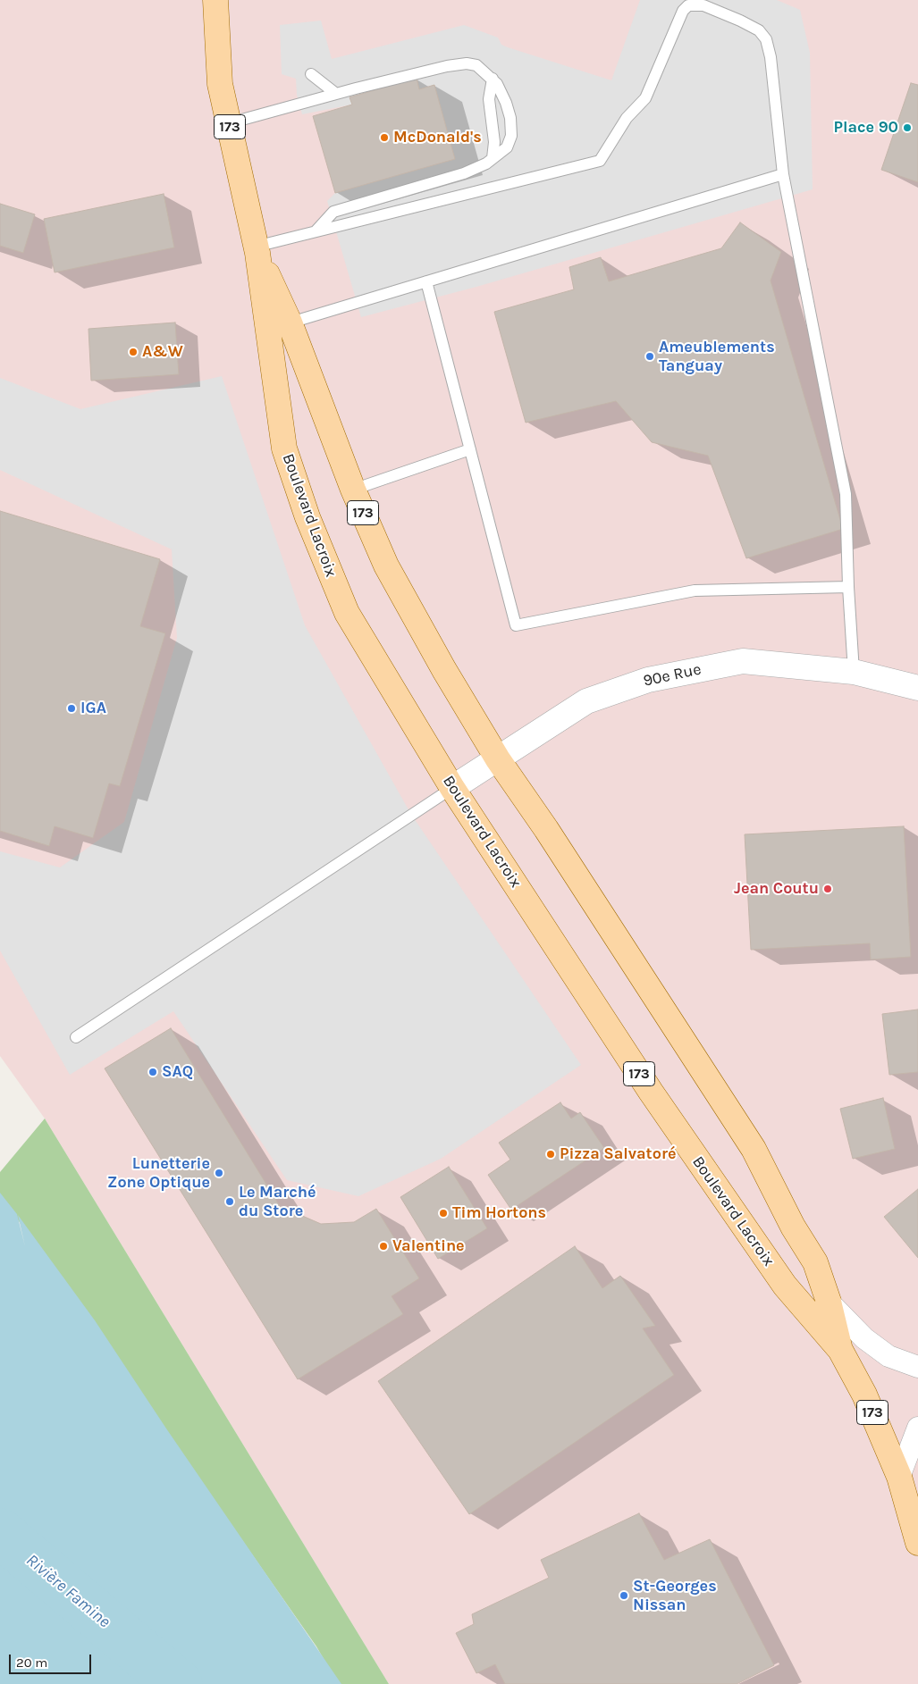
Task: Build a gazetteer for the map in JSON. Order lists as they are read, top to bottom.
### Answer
{
  "streets": {
    "main road": ["173", "Boulevard Lacroix"],
    "street": ["90e Rue"]
  },
  "crossings": [
    ["Boulevard Lacroix", "90e Rue"]
  ],
  "water": ["Rivière Famine"],
  "places": [
    "Place 90",
    "McDonald's",
    "A&W",
    "Ameublements Tanguay",
    "IGA",
    "Jean Coutu",
    "SAQ",
    "Pizza Salvatoré",
    "Lunetterie Zone Optique",
    "Le Marché du Store",
    "Tim Hortons",
    "Valentine",
    "St-Georges Nissan"
  ],
  "scale_bar": "20 m"
}
